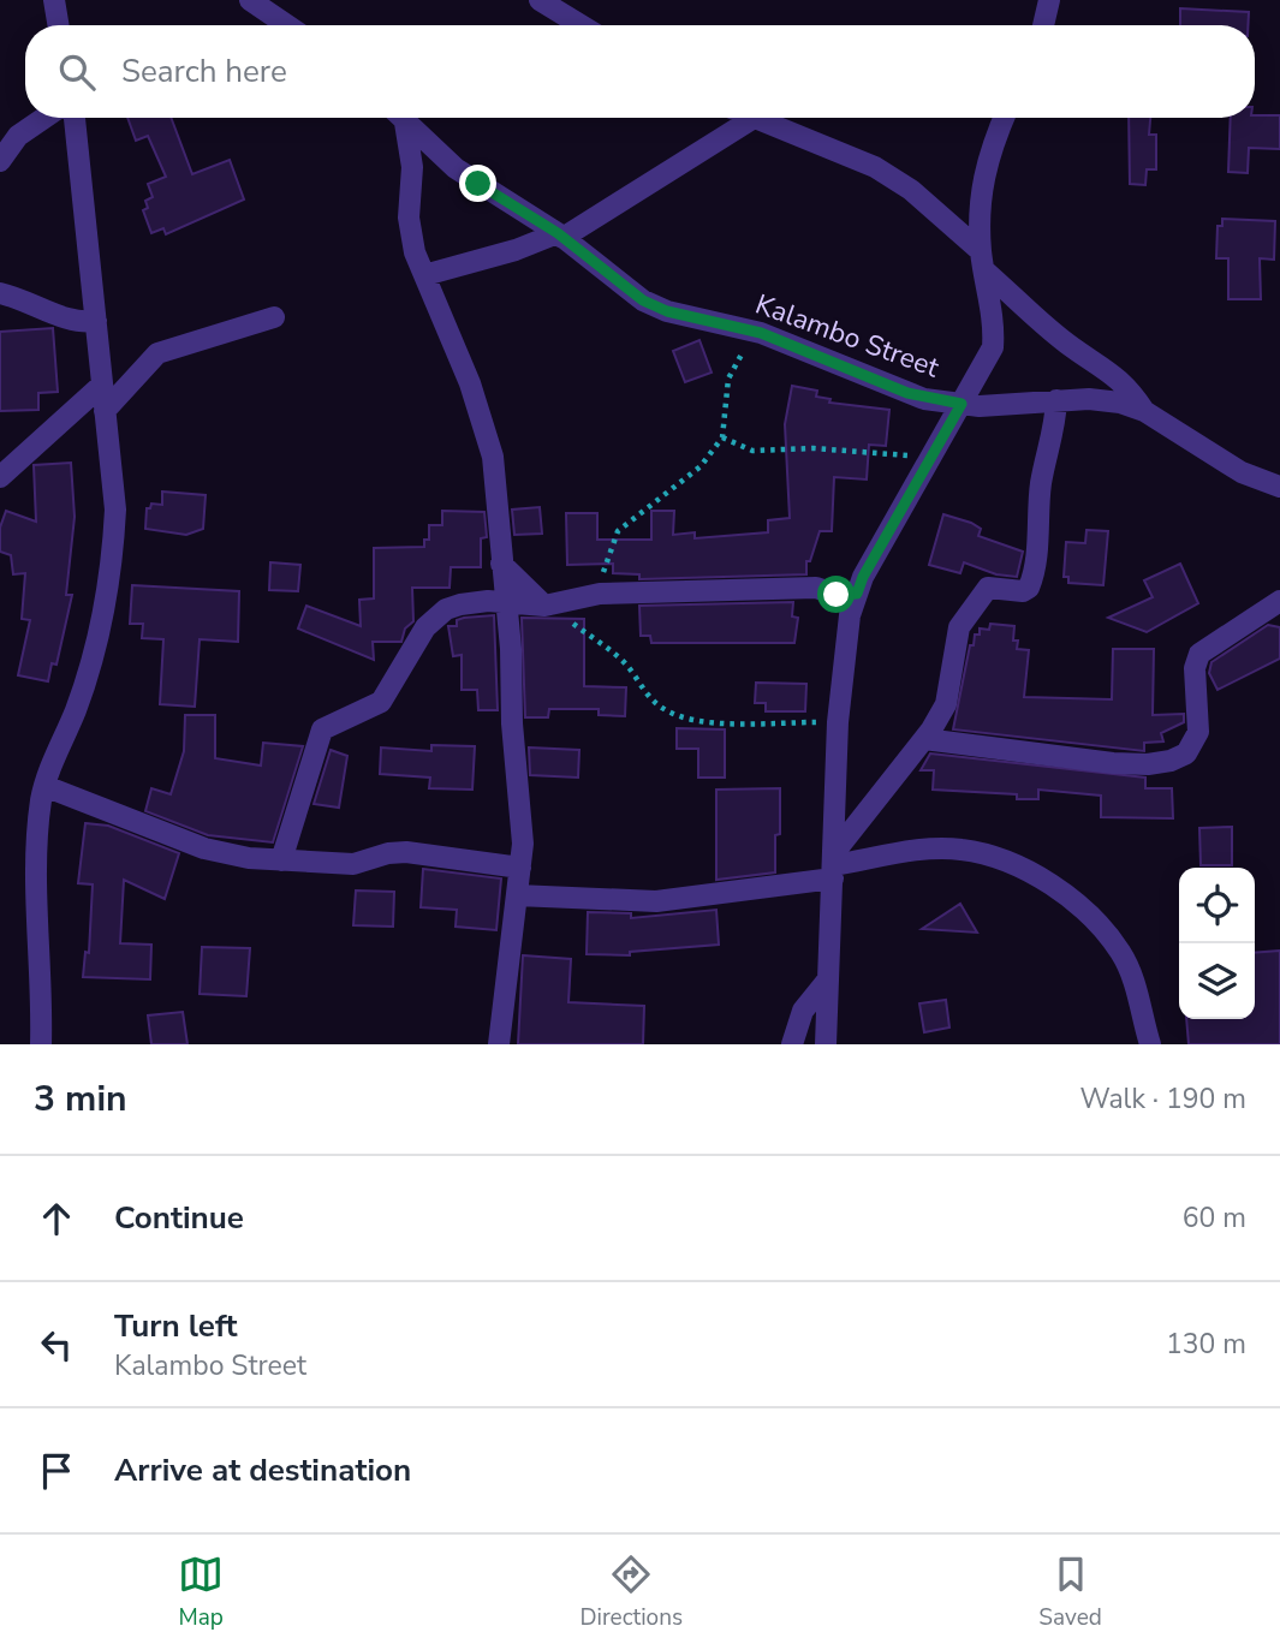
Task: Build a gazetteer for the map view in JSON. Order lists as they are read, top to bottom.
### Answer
{
  "streets": {
    "street": ["Kalambo Street"]
  },
  "page": {
    "search": "Search here",
    "heading": ["3 min", "Walk · 190 m"],
    "list": [
      ["Continue", "60 m"],
      ["Turn left", "Kalambo Street", "130 m"],
      "Arrive at destination"
    ],
    "nav": ["Map", "Directions", "Saved"]
  }
}
